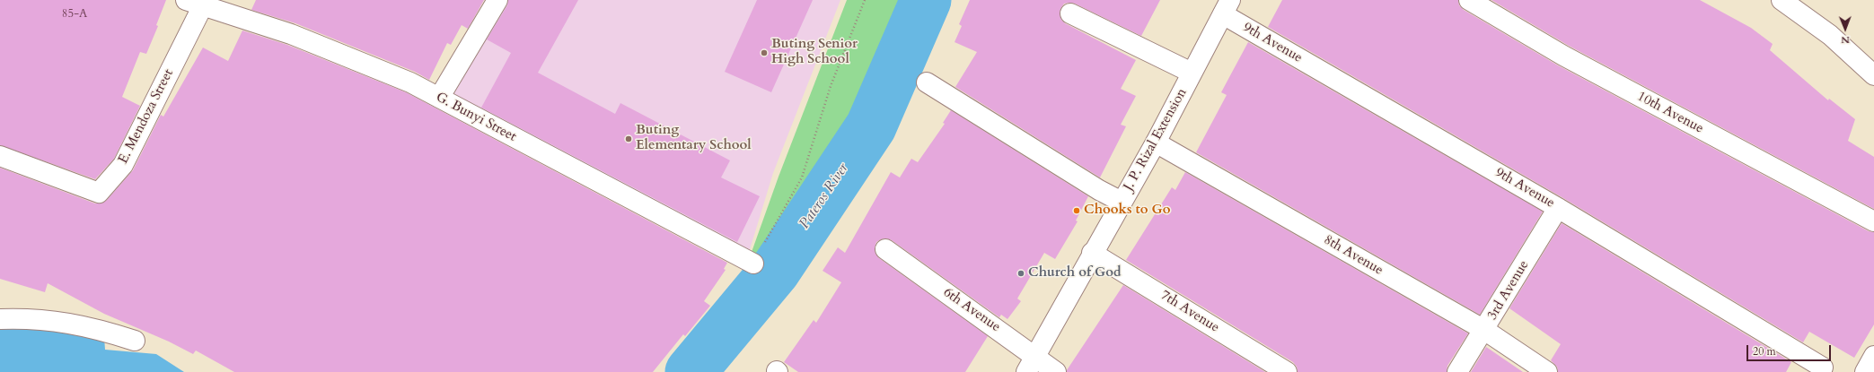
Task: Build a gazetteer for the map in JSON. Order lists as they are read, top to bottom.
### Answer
{
  "streets": {
    "street": [
      "9th Avenue",
      "10th Avenue",
      "E. Mendoza Street",
      "G. Bunyi Street",
      "J. P. Rizal Extension",
      "8th Avenue",
      "3rd Avenue",
      "6th Avenue",
      "7th Avenue"
    ]
  },
  "crossings": [
    ["9th Avenue", "J. P. Rizal Extension"],
    ["9th Avenue", "3rd Avenue"],
    ["E. Mendoza Street", "G. Bunyi Street"],
    ["J. P. Rizal Extension", "8th Avenue"],
    ["J. P. Rizal Extension", "6th Avenue"],
    ["J. P. Rizal Extension", "7th Avenue"],
    ["8th Avenue", "3rd Avenue"]
  ],
  "water": ["Pateros River"],
  "places": [
    "Buting Senior High School",
    "Buting Elementary School",
    "Chooks to Go",
    "Church of God"
  ],
  "house_numbers": ["85-A"],
  "scale_bar": "20 m",
  "north": "bottom"
}
